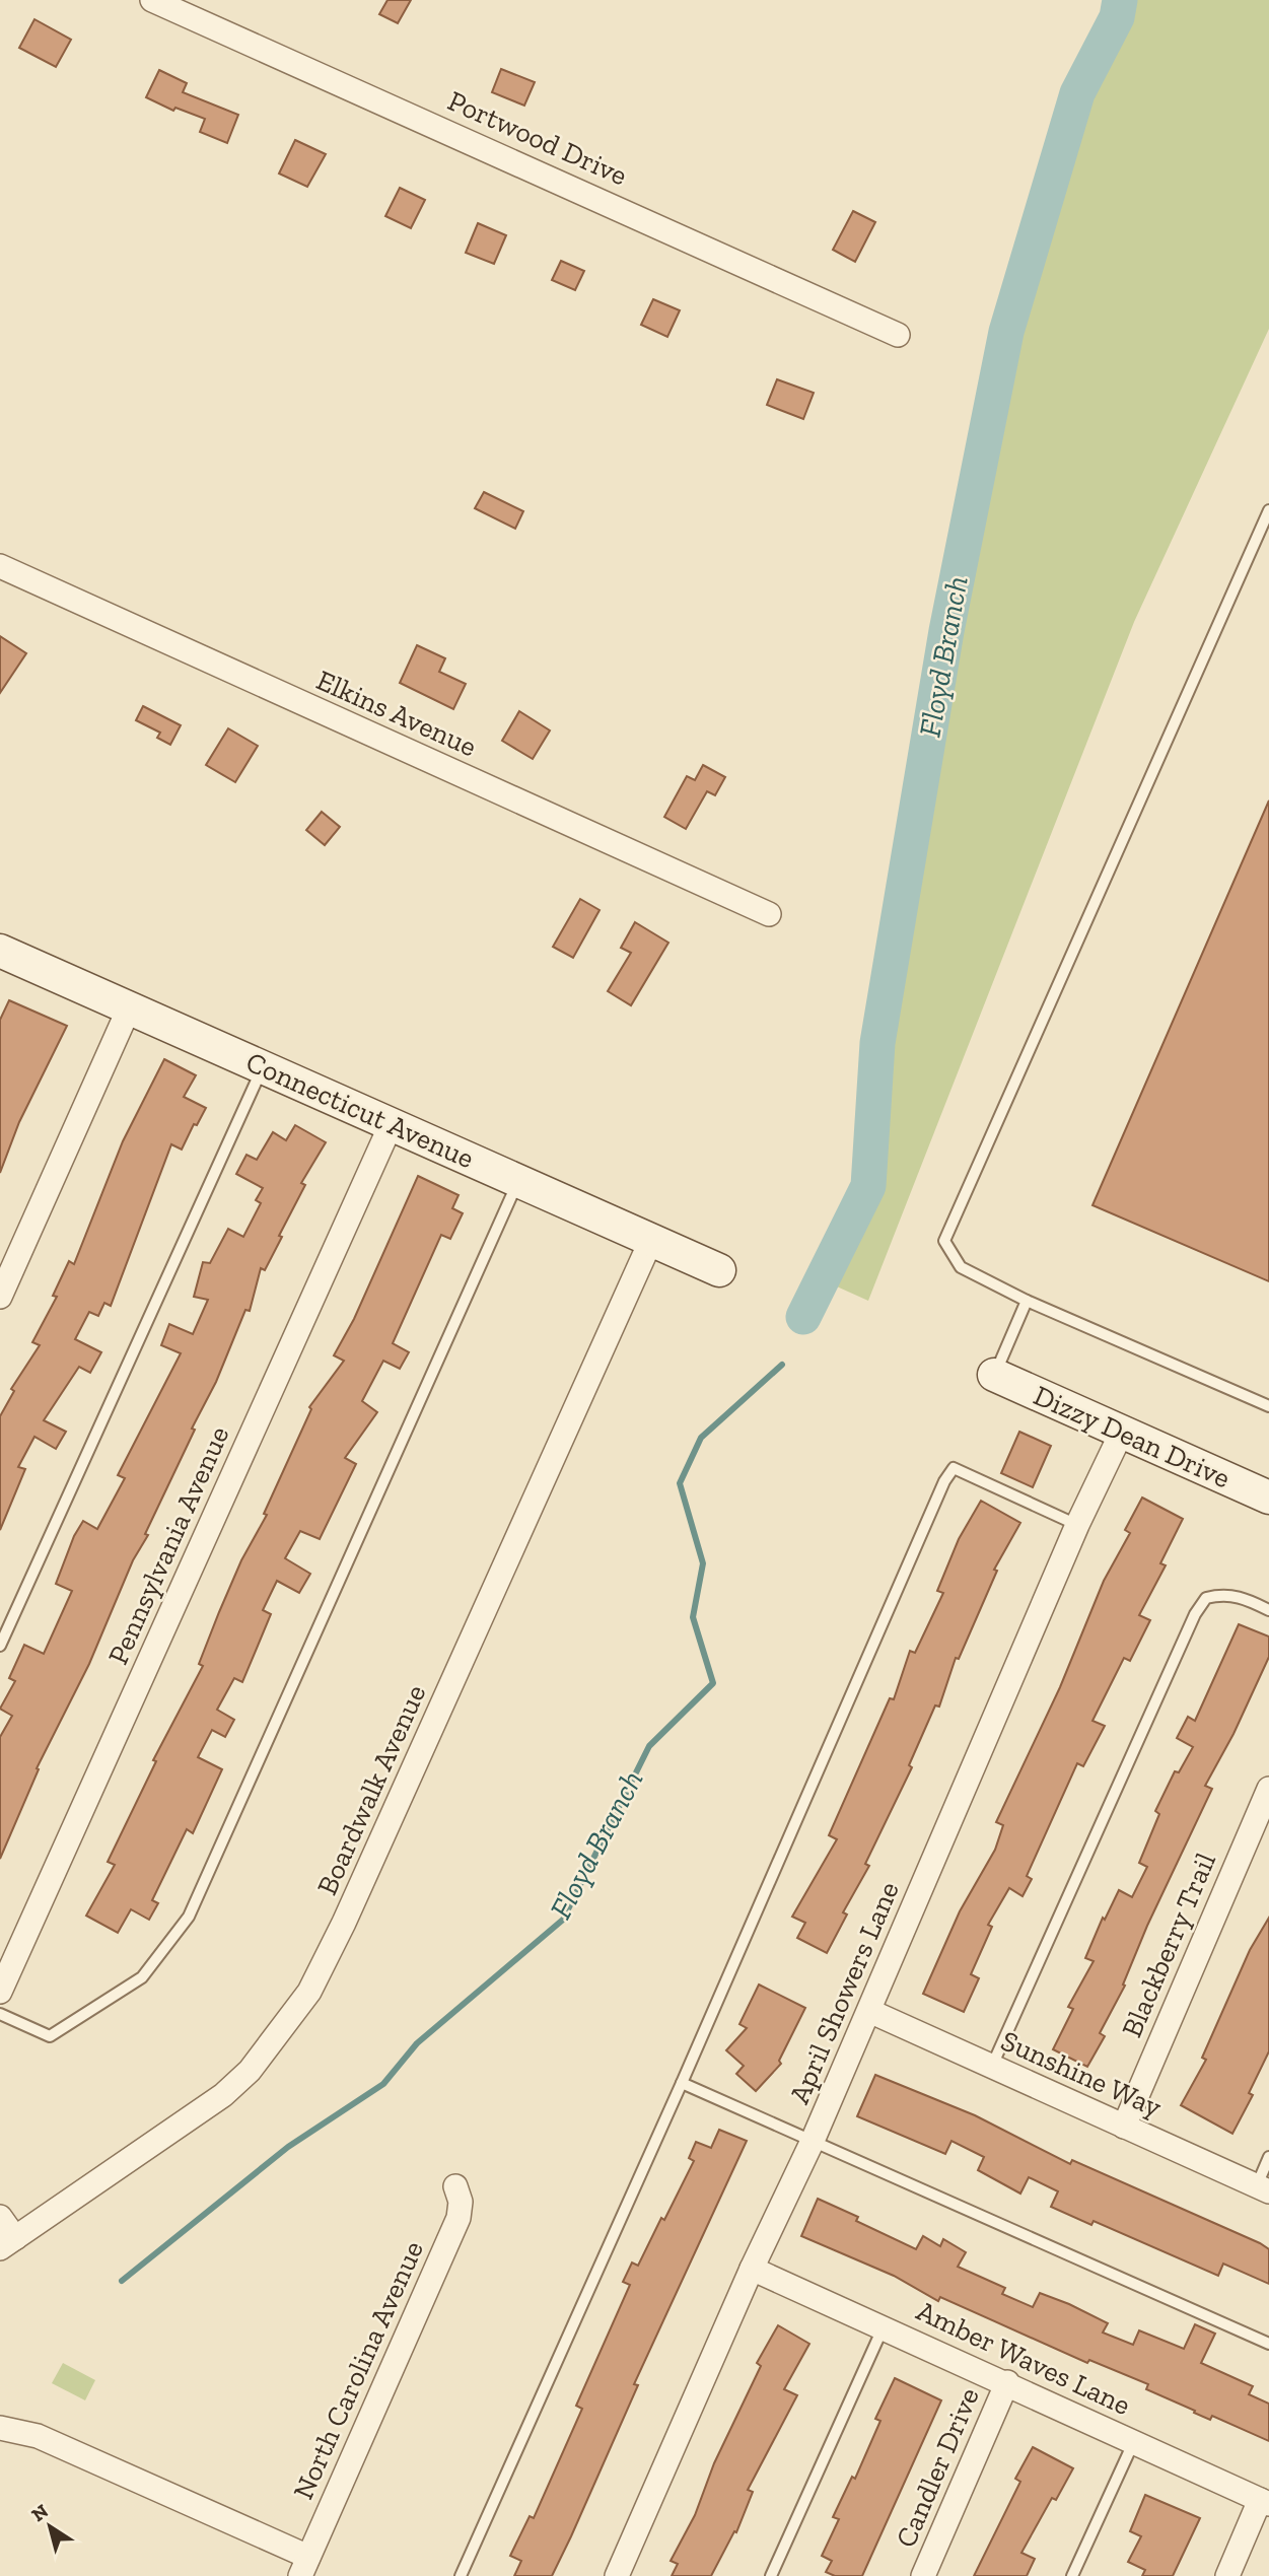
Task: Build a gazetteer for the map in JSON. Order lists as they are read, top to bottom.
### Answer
{
  "streets": {
    "street": [
      "Portwood Drive",
      "Elkins Avenue",
      "Connecticut Avenue",
      "Dizzy Dean Drive",
      "Pennsylvania Avenue",
      "Boardwalk Avenue",
      "Blackberry Trail",
      "April Showers Lane",
      "Sunshine Way",
      "Amber Waves Lane",
      "North Carolina Avenue",
      "Candler Drive"
    ]
  },
  "crossings": [
    ["Connecticut Avenue", "Pennsylvania Avenue"],
    ["Connecticut Avenue", "Boardwalk Avenue"],
    ["Dizzy Dean Drive", "April Showers Lane"],
    ["Blackberry Trail", "Sunshine Way"],
    ["April Showers Lane", "Sunshine Way"],
    ["April Showers Lane", "Amber Waves Lane"],
    ["Amber Waves Lane", "Candler Drive"]
  ],
  "water": ["Floyd Branch"],
  "north": "top left"
}
